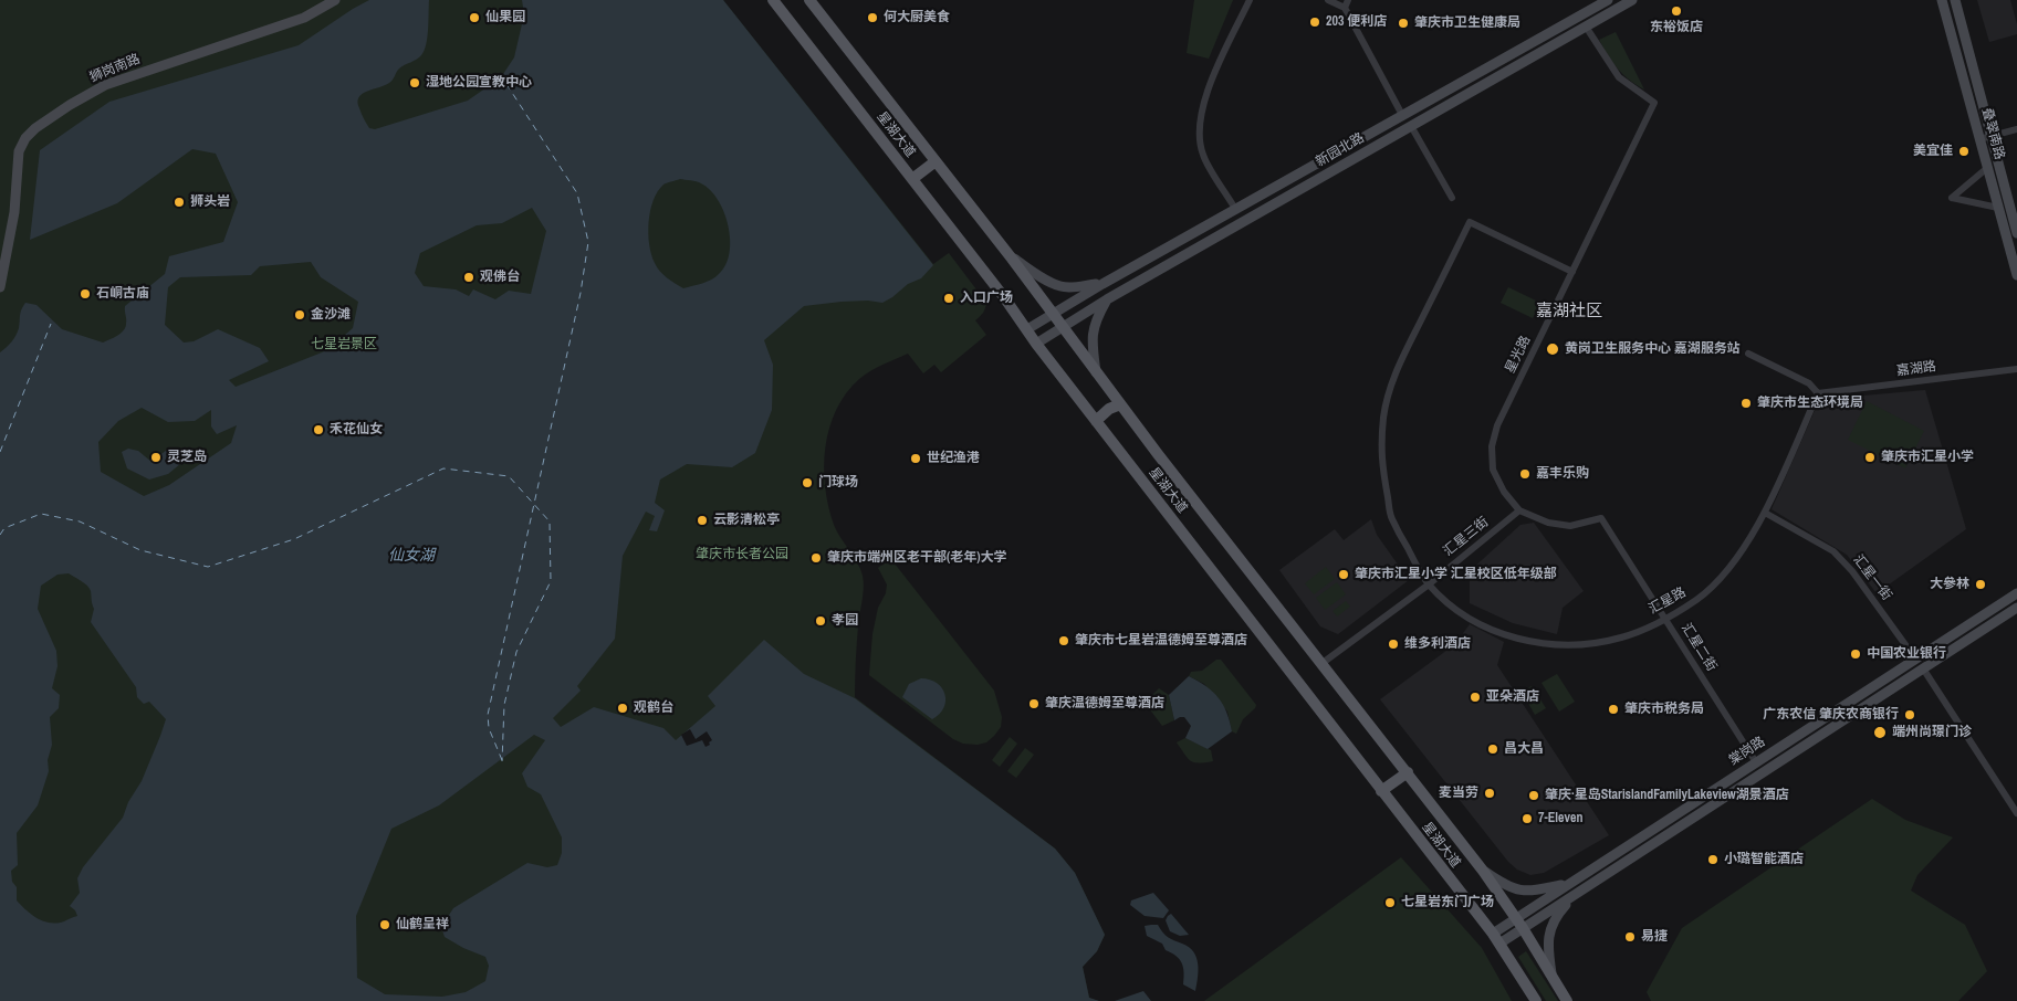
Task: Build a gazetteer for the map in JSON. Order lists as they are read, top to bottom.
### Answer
{
  "streets": {
    "main road": [
      "狮岗南路",
      "叠翠南路",
      "星湖大道",
      "新园北路",
      "棠岗路"
    ],
    "street": [
      "星光路",
      "嘉湖路",
      "汇星三街",
      "汇星一街",
      "汇星路",
      "汇星二街"
    ]
  },
  "crossings": [
    ["星湖大道", "新园北路"],
    ["星湖大道", "汇星三街"],
    ["星湖大道", "棠岗路"],
    ["新园北路", "星光路"],
    ["星光路", "汇星三街"],
    ["星光路", "汇星路"],
    ["星光路", "汇星二街"],
    ["嘉湖路", "汇星路"],
    ["汇星三街", "汇星路"],
    ["汇星一街", "汇星路"],
    ["汇星一街", "棠岗路"],
    ["汇星路", "汇星二街"],
    ["汇星二街", "棠岗路"]
  ],
  "districts": ["嘉湖社区"],
  "water": ["仙女湖"],
  "parks": ["七星岩景区", "肇庆市长者公园"],
  "places": [
    "东裕饭店",
    "仙果园",
    "何大厨美食",
    "203 便利店",
    "肇庆市卫生健康局",
    "湿地公园宣教中心",
    "美宜佳",
    "狮头岩",
    "观佛台",
    "石峒古庙",
    "入口广场",
    "金沙滩",
    "黄岗卫生服务中心 嘉湖服务站",
    "肇庆市生态环境局",
    "禾花仙女",
    "灵芝岛",
    "肇庆市汇星小学",
    "世纪渔港",
    "嘉丰乐购",
    "门球场",
    "云影清松亭",
    "肇庆市端州区老干部(老年)大学",
    "肇庆市汇星小学 汇星校区低年级部",
    "大參林",
    "孝园",
    "肇庆市七星岩温德姆至尊酒店",
    "维多利酒店",
    "中国农业银行",
    "亚朵酒店",
    "肇庆温德姆至尊酒店",
    "观鹤台",
    "肇庆市税务局",
    "广东农信 肇庆农商银行",
    "端州尚璟门诊",
    "昌大昌",
    "麦当劳",
    "肇庆·星岛StarislandFamilyLakeview湖景酒店",
    "7-Eleven",
    "小璐智能酒店",
    "七星岩东门广场",
    "仙鹤呈祥",
    "易捷"
  ]
}
